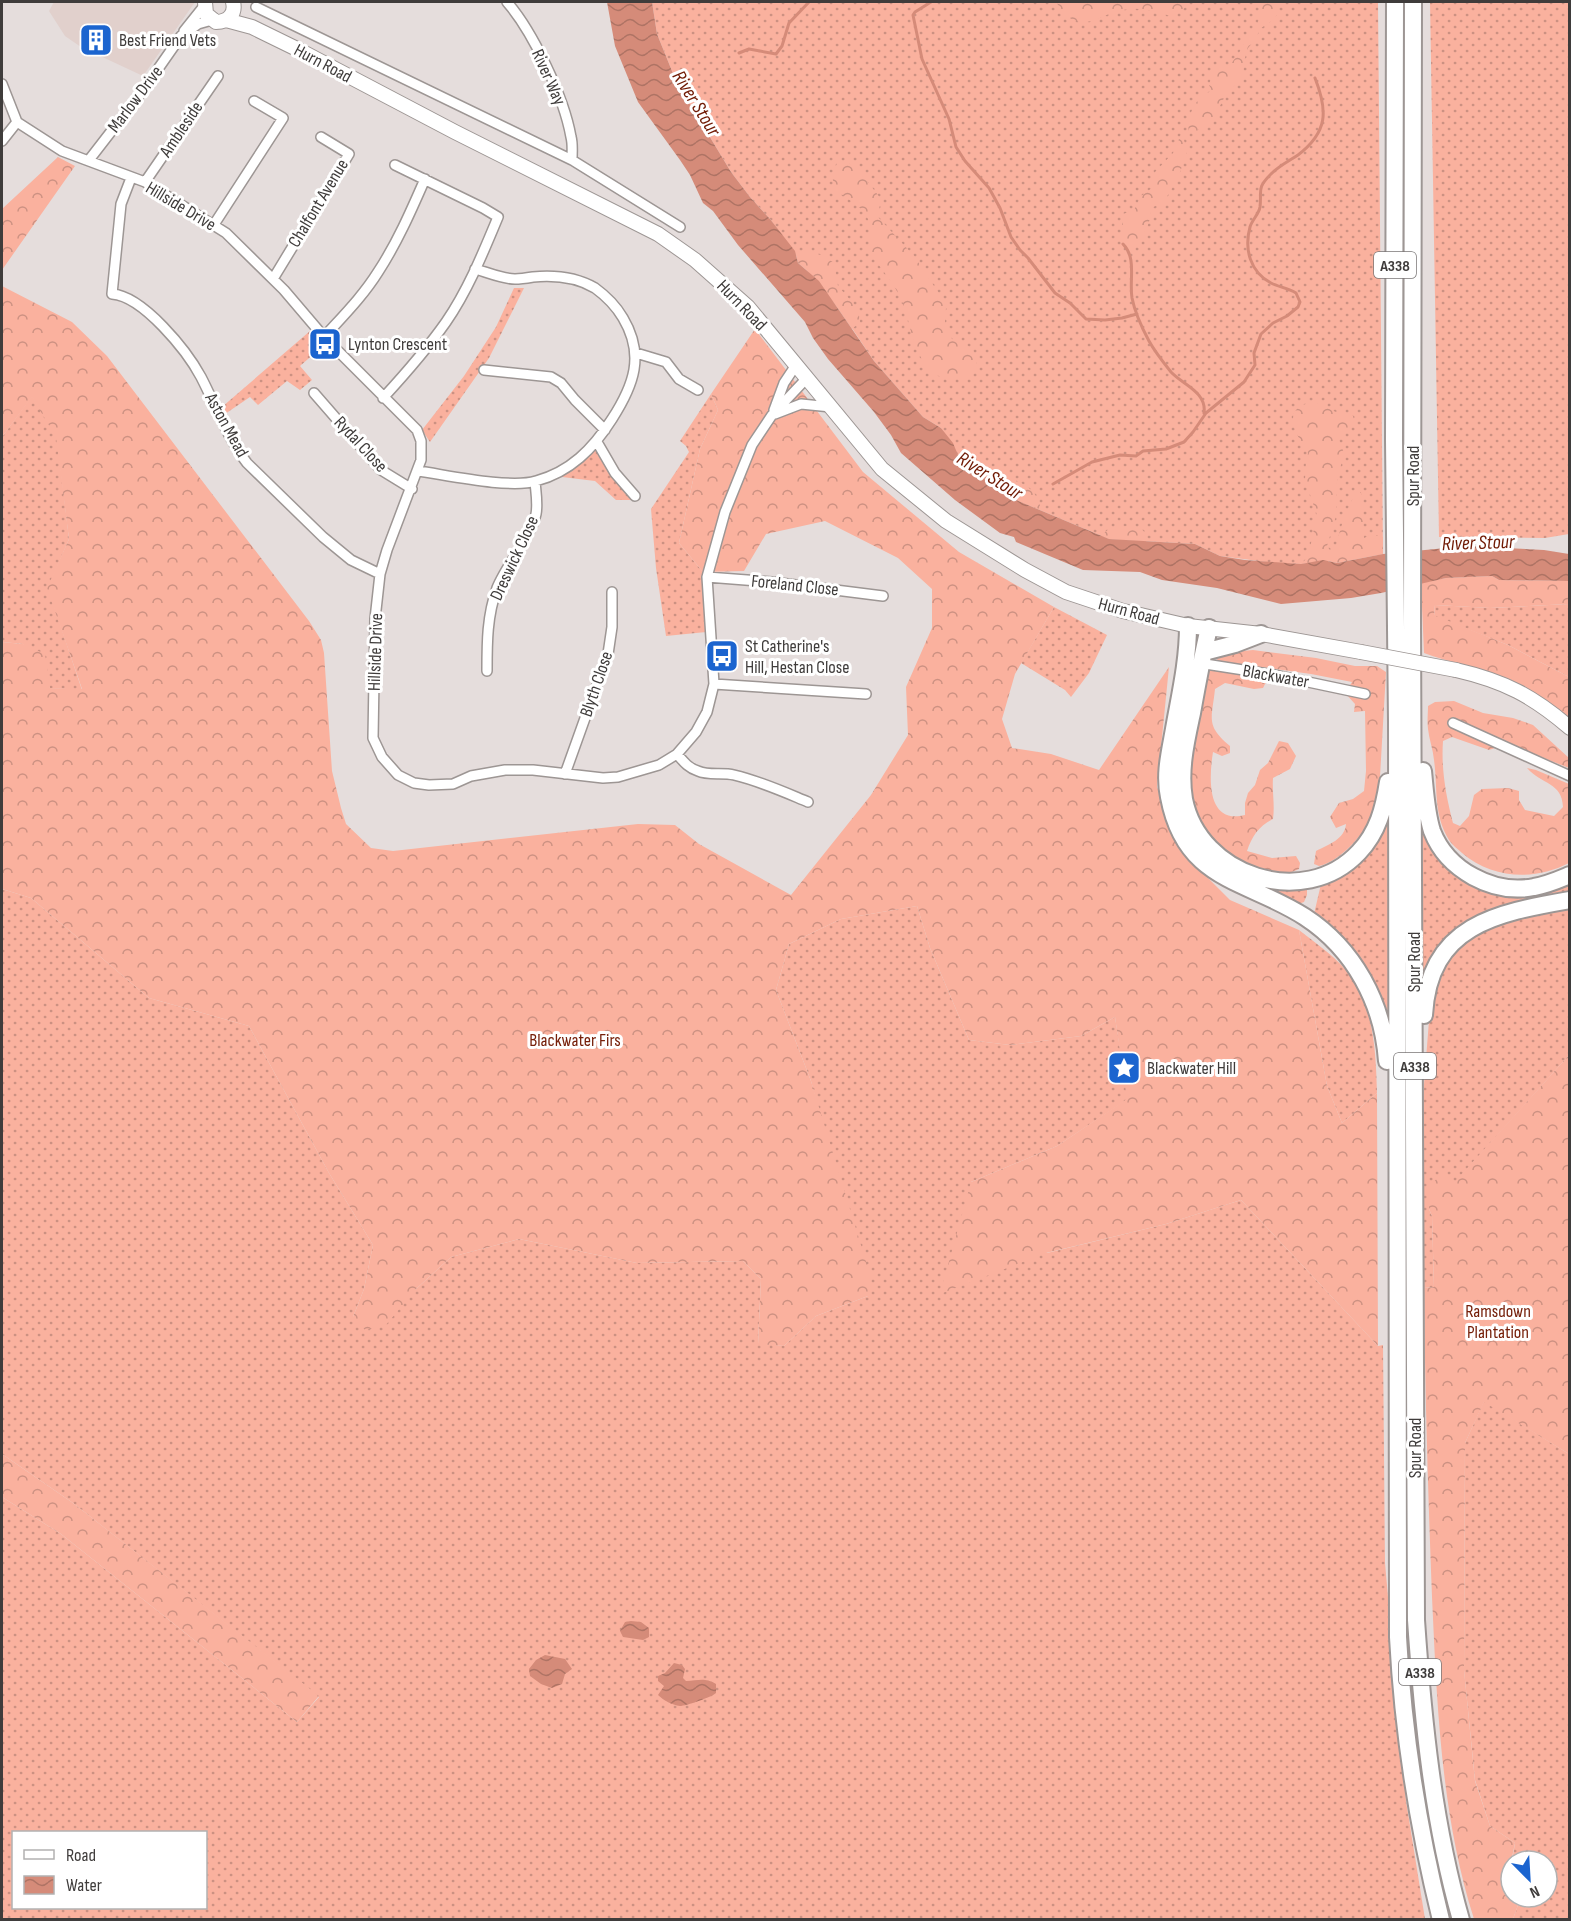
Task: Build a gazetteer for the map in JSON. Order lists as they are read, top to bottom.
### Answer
{
  "streets": {
    "highway": ["A338", "Spur Road"],
    "main road": ["Hurn Road"],
    "street": [
      "River Way",
      "Marlow Drive",
      "Ambleside",
      "Chalfont Avenue",
      "Hillside Drive",
      "Aston Mead",
      "Rydal Close",
      "Dreswick Close",
      "Foreland Close",
      "Blackwater",
      "Blyth Close"
    ]
  },
  "crossings": [
    ["Hurn Road", "Marlow Drive"],
    ["Hurn Road", "Hillside Drive"],
    ["Marlow Drive", "Hillside Drive"],
    ["Ambleside", "Hillside Drive"],
    ["Chalfont Avenue", "Hillside Drive"],
    ["Hillside Drive", "Aston Mead"],
    ["Hillside Drive", "Rydal Close"],
    ["Hillside Drive", "Foreland Close"],
    ["Hillside Drive", "Blyth Close"]
  ],
  "water": ["River Stour"],
  "parks": ["Blackwater Firs", "Ramsdown Plantation"],
  "places": {
    "building": ["Best Friend Vets"],
    "bus stop": ["Lynton Crescent", "St Catherine's Hill, Hestan Close"],
    "place": ["Blackwater Hill"]
  },
  "legend": ["Road", "Water"],
  "north": "bottom right"
}
